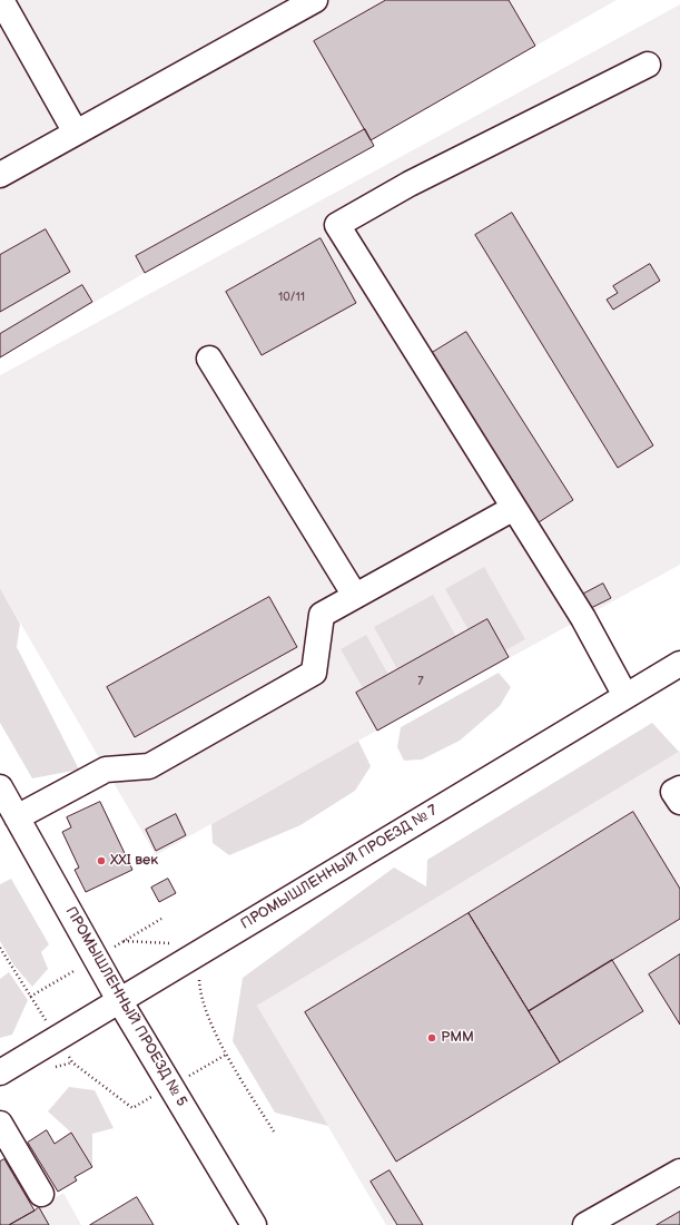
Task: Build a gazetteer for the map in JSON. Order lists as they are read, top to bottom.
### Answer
{
  "streets": {
    "street": ["ПРОМЫШЛЕННЫЙ ПРОЕЗД № 7", "ПРОМЫШЛЕННЫЙ ПРОЕЗД № 5"]
  },
  "crossings": [
    ["ПРОМЫШЛЕННЫЙ ПРОЕЗД № 7", "ПРОМЫШЛЕННЫЙ ПРОЕЗД № 5"]
  ],
  "places": ["XXI век", "РММ"],
  "house_numbers": ["10/11", "7"]
}
